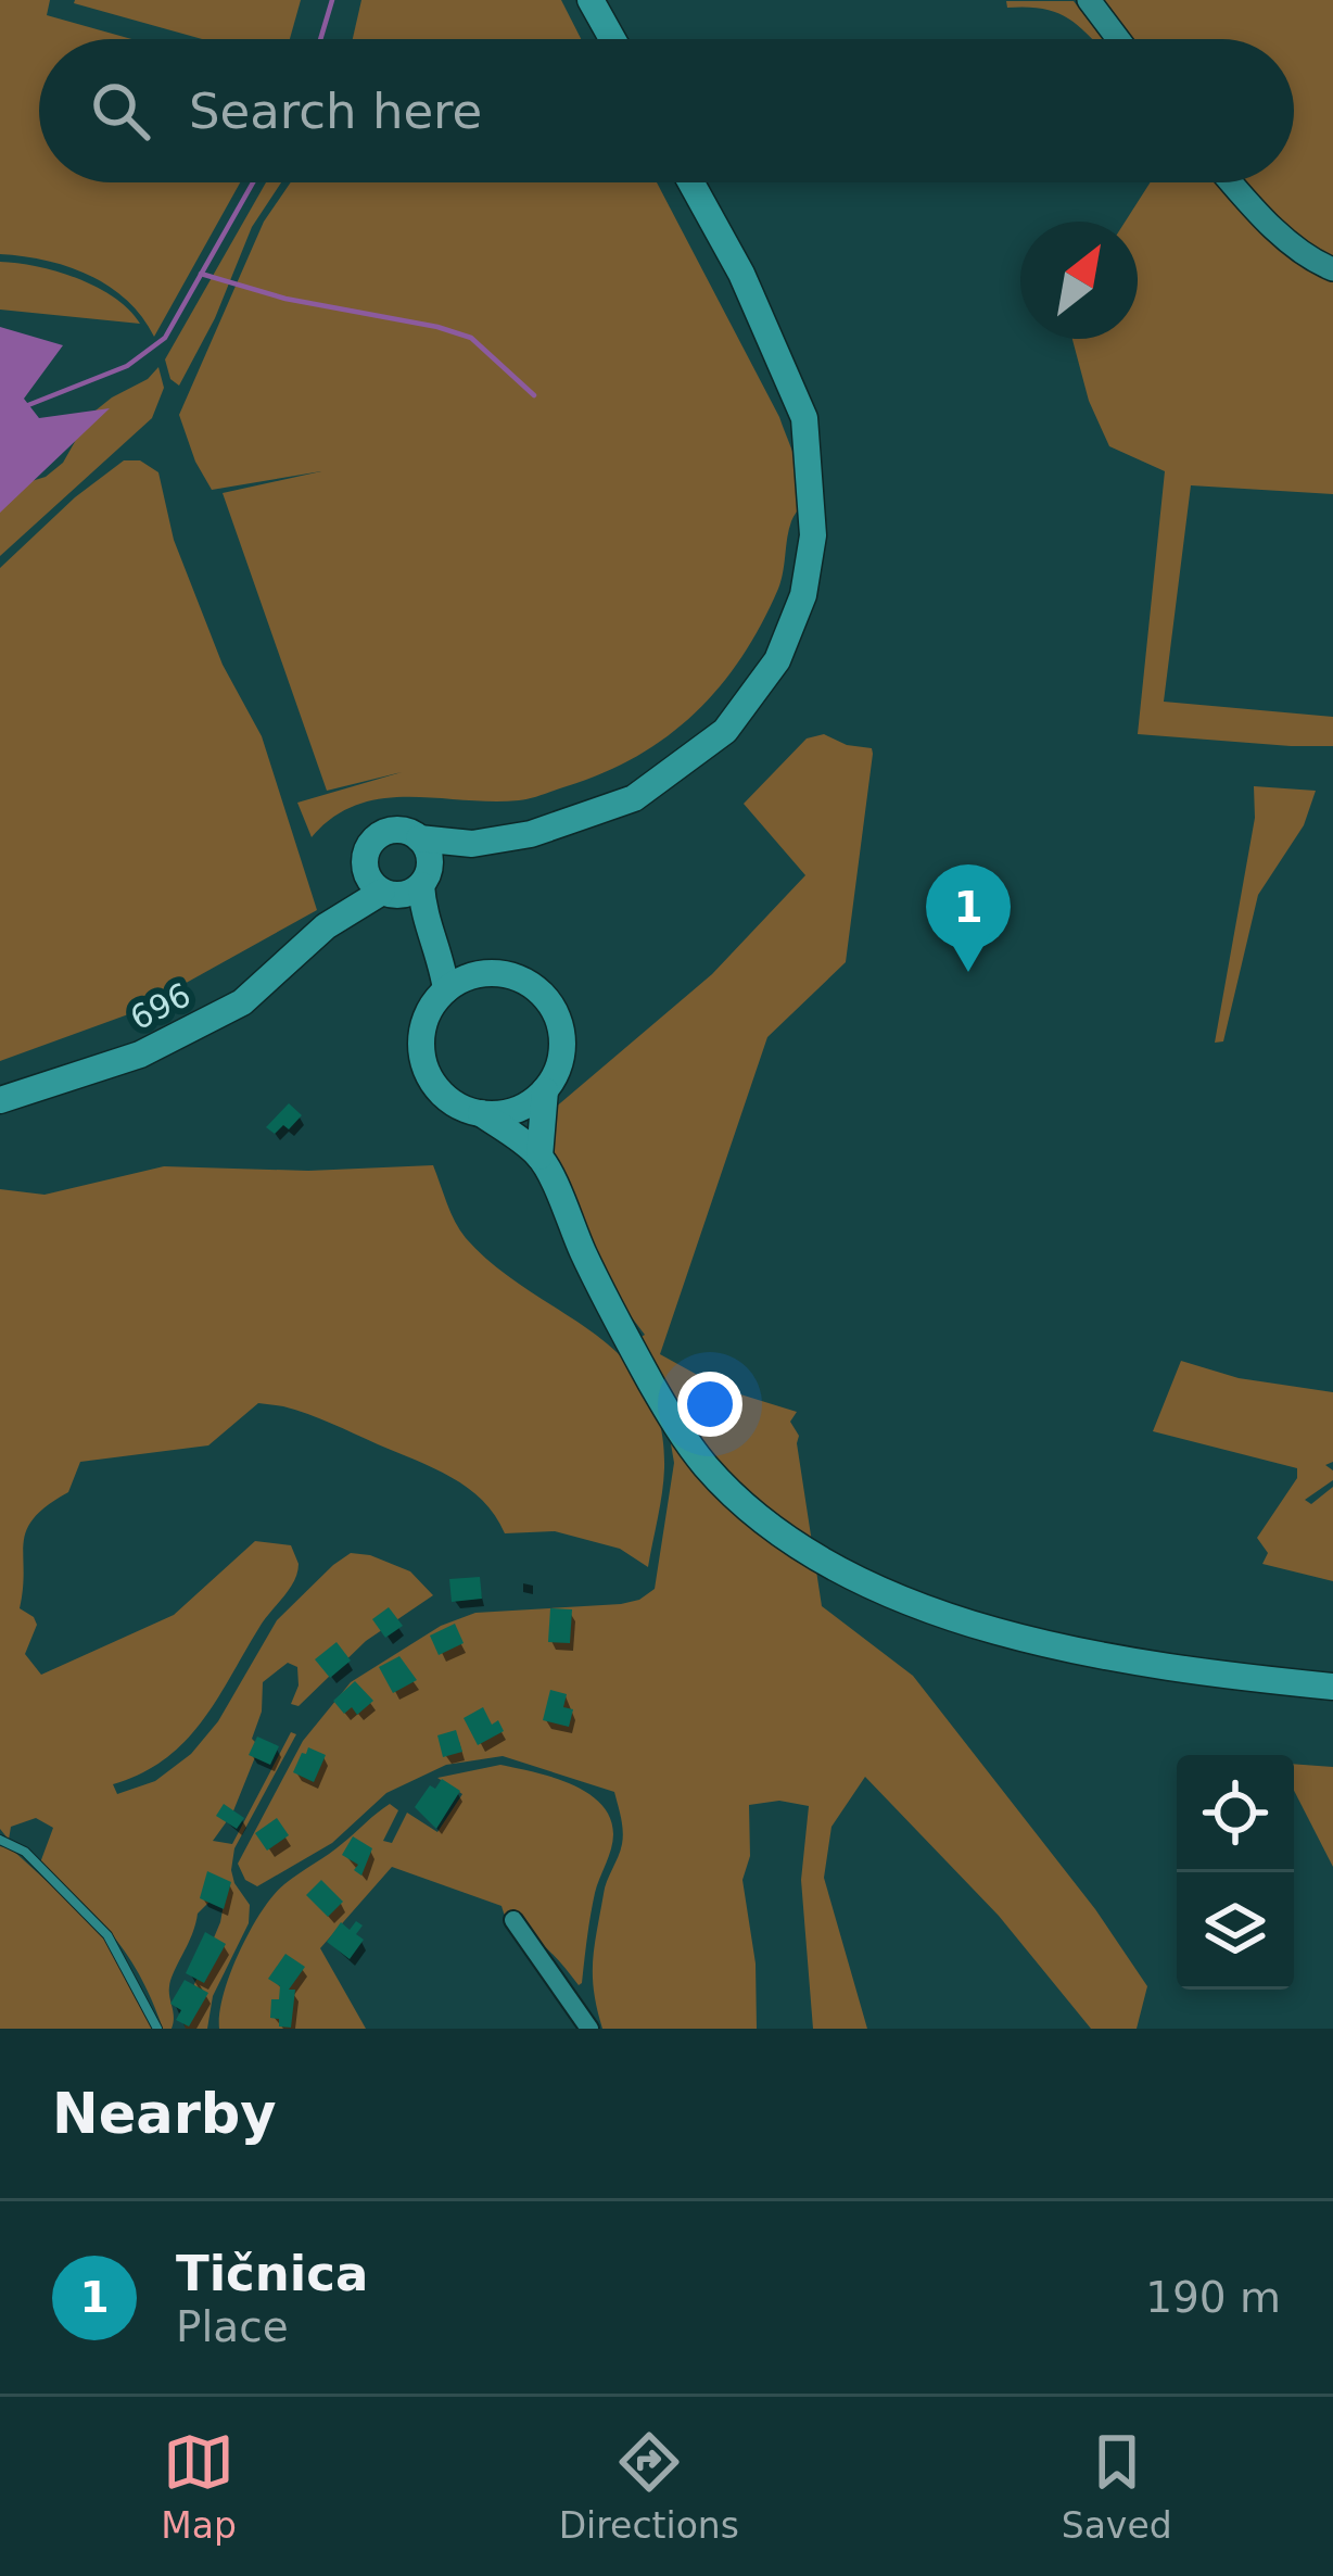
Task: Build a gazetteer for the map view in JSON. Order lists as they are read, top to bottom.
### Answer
{
  "streets": {
    "main road": ["696"]
  },
  "north": "top right",
  "page": {
    "search": "Search here",
    "pins": "1",
    "heading": "Nearby",
    "list": [
      {
        "mark": "1",
        "name": "Tičnica",
        "note": "Place",
        "value": "190 m"
      }
    ],
    "nav": ["Map", "Directions", "Saved"]
  }
}
